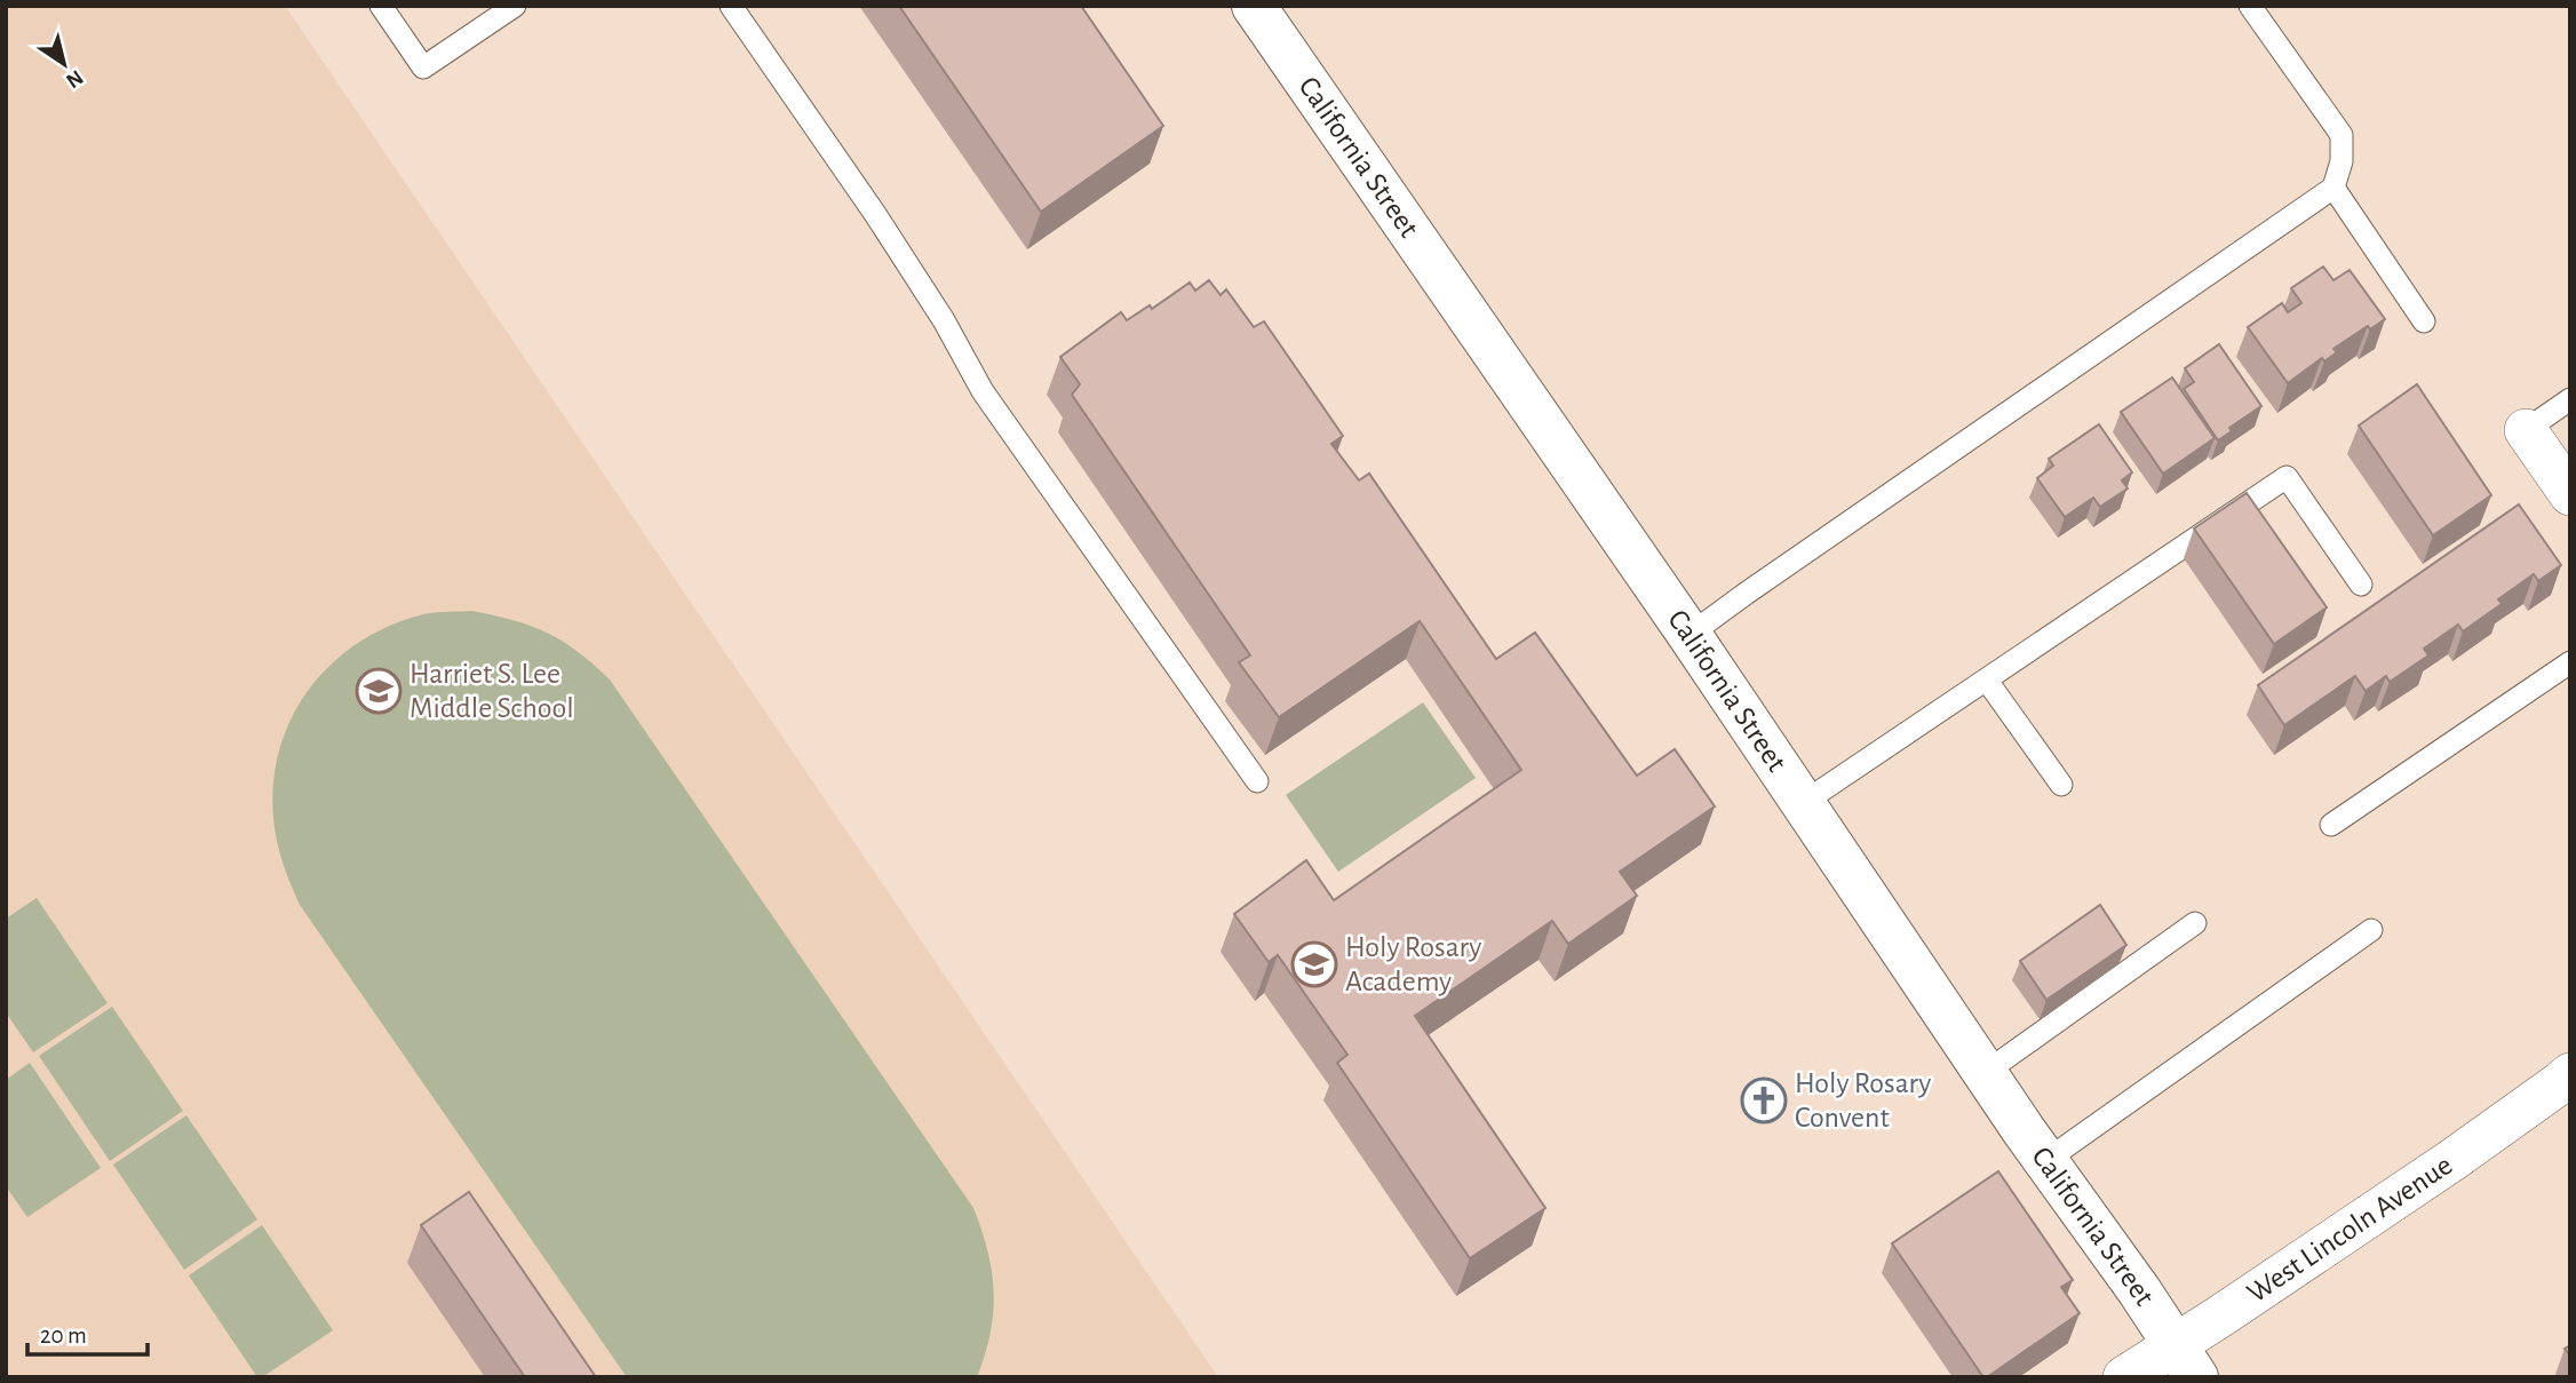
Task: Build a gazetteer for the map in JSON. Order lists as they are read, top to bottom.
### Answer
{
  "streets": {
    "street": ["California Street", "West Lincoln Avenue"]
  },
  "crossings": [
    ["California Street", "West Lincoln Avenue"]
  ],
  "places": {
    "school or university": ["Harriet S. Lee Middle School", "Holy Rosary Academy"],
    "church": ["Holy Rosary Convent"]
  },
  "scale_bar": "20 m",
  "north": "bottom right"
}
